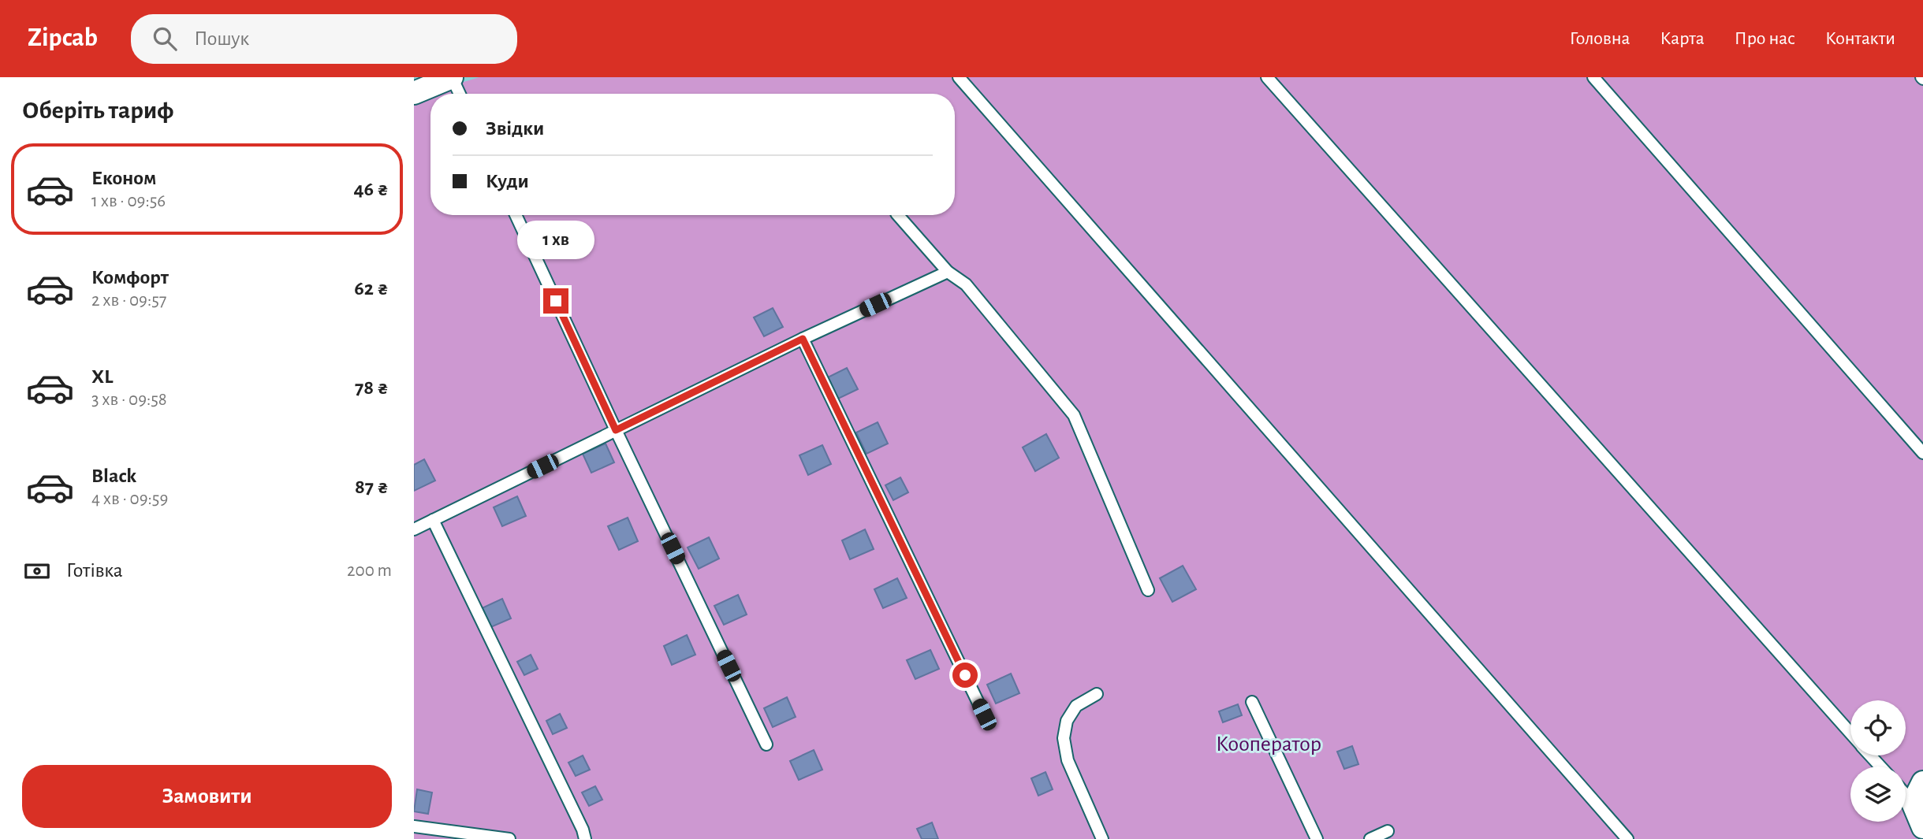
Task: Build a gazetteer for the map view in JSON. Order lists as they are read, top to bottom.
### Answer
{
  "parks": ["Кооператор"],
  "page": {
    "header": "Zipcab",
    "search": "Пошук",
    "nav": [
      "Головна",
      "Карта",
      "Про нас",
      "Контакти"
    ],
    "heading": "Оберіть тариф",
    "banner": ["Звідки", "Куди"],
    "list": [
      {
        "name": "Економ",
        "note": "1 хв · 09:56",
        "value": "46 ₴"
      },
      {
        "name": "Комфорт",
        "note": "2 хв · 09:57",
        "value": "62 ₴"
      },
      {
        "name": "XL",
        "note": "3 хв · 09:58",
        "value": "78 ₴"
      },
      {
        "name": "Black",
        "note": "4 хв · 09:59",
        "value": "87 ₴"
      }
    ],
    "bubble": "1 хв",
    "pay": ["Готівка", "200 m"],
    "buttons": "Замовити"
  }
}
